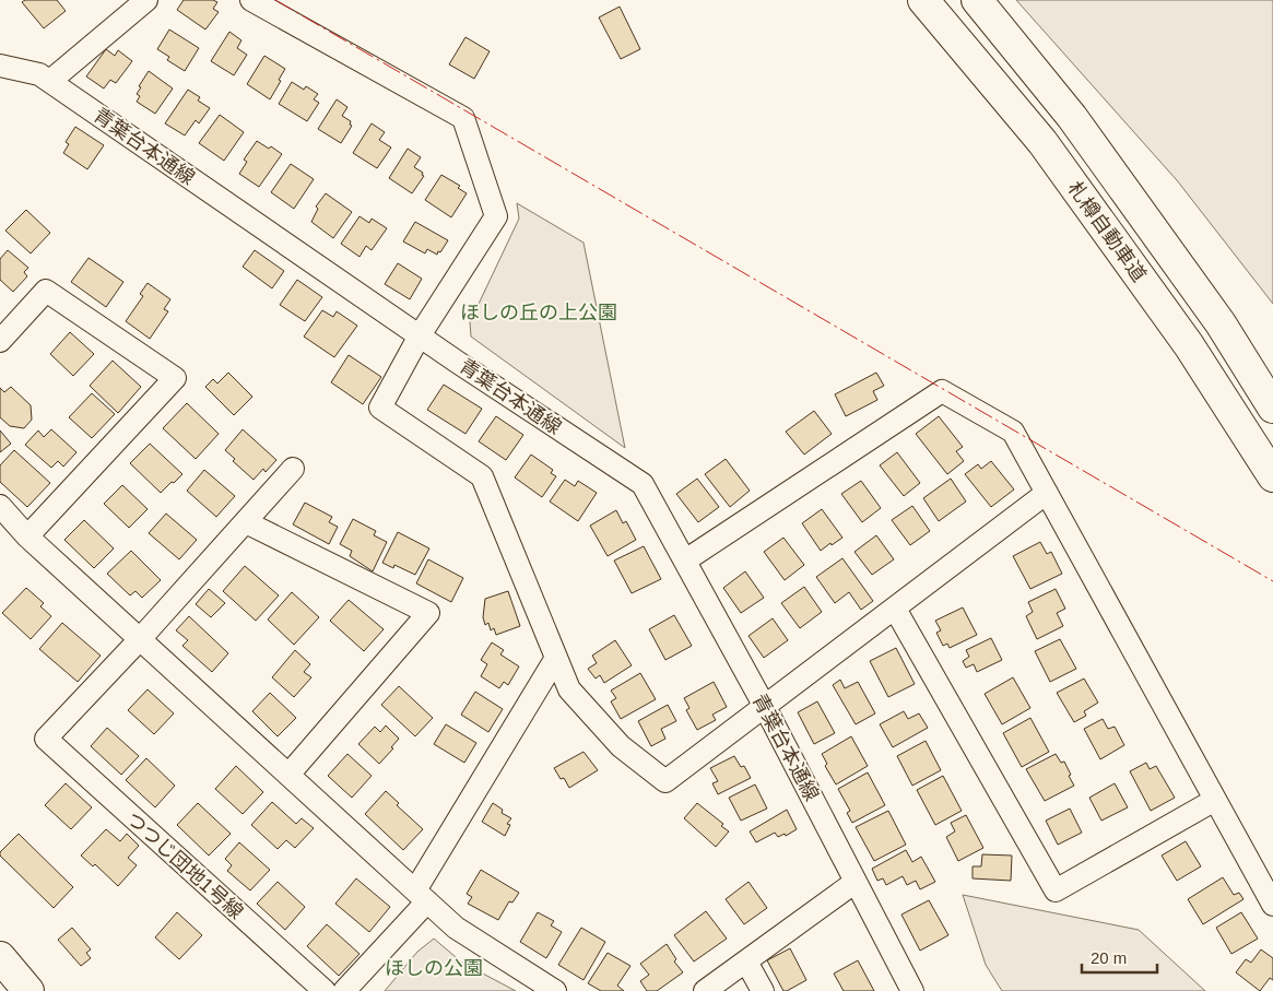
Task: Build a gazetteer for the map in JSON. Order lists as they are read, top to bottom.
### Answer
{
  "streets": {
    "highway": ["札樽自動車道"],
    "street": ["青葉台本通線", "つつじ団地1号線"]
  },
  "parks": ["ほしの丘の上公園", "ほしの公園"],
  "scale_bar": "20 m"
}
